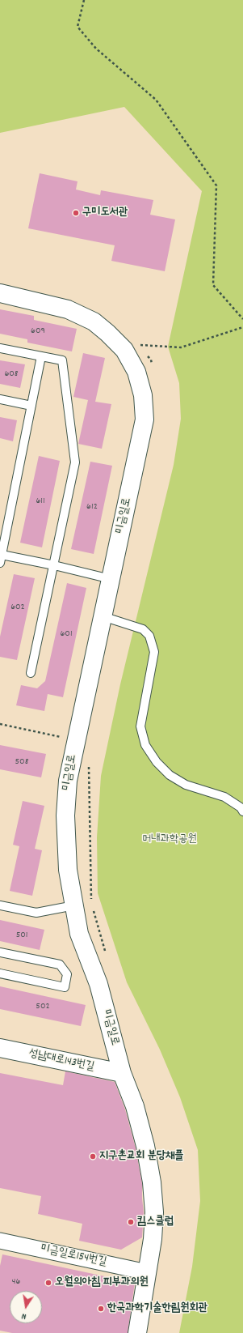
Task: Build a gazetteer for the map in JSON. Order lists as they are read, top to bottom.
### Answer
{
  "streets": {
    "street": ["미금일로", "성남대로143번길", "미금일로154번길"]
  },
  "crossings": [
    ["미금일로", "성남대로143번길"],
    ["미금일로", "미금일로154번길"]
  ],
  "parks": ["머내과학공원"],
  "places": [
    "구미도서관",
    "지구촌교회 분당채플",
    "킴스클럽",
    "오월의아침 피부과의원",
    "한국과학기술한림원회관"
  ],
  "house_numbers": [
    "609",
    "608",
    "611",
    "612",
    "602",
    "601",
    "508",
    "501",
    "502",
    "46"
  ],
  "north": "bottom"
}
